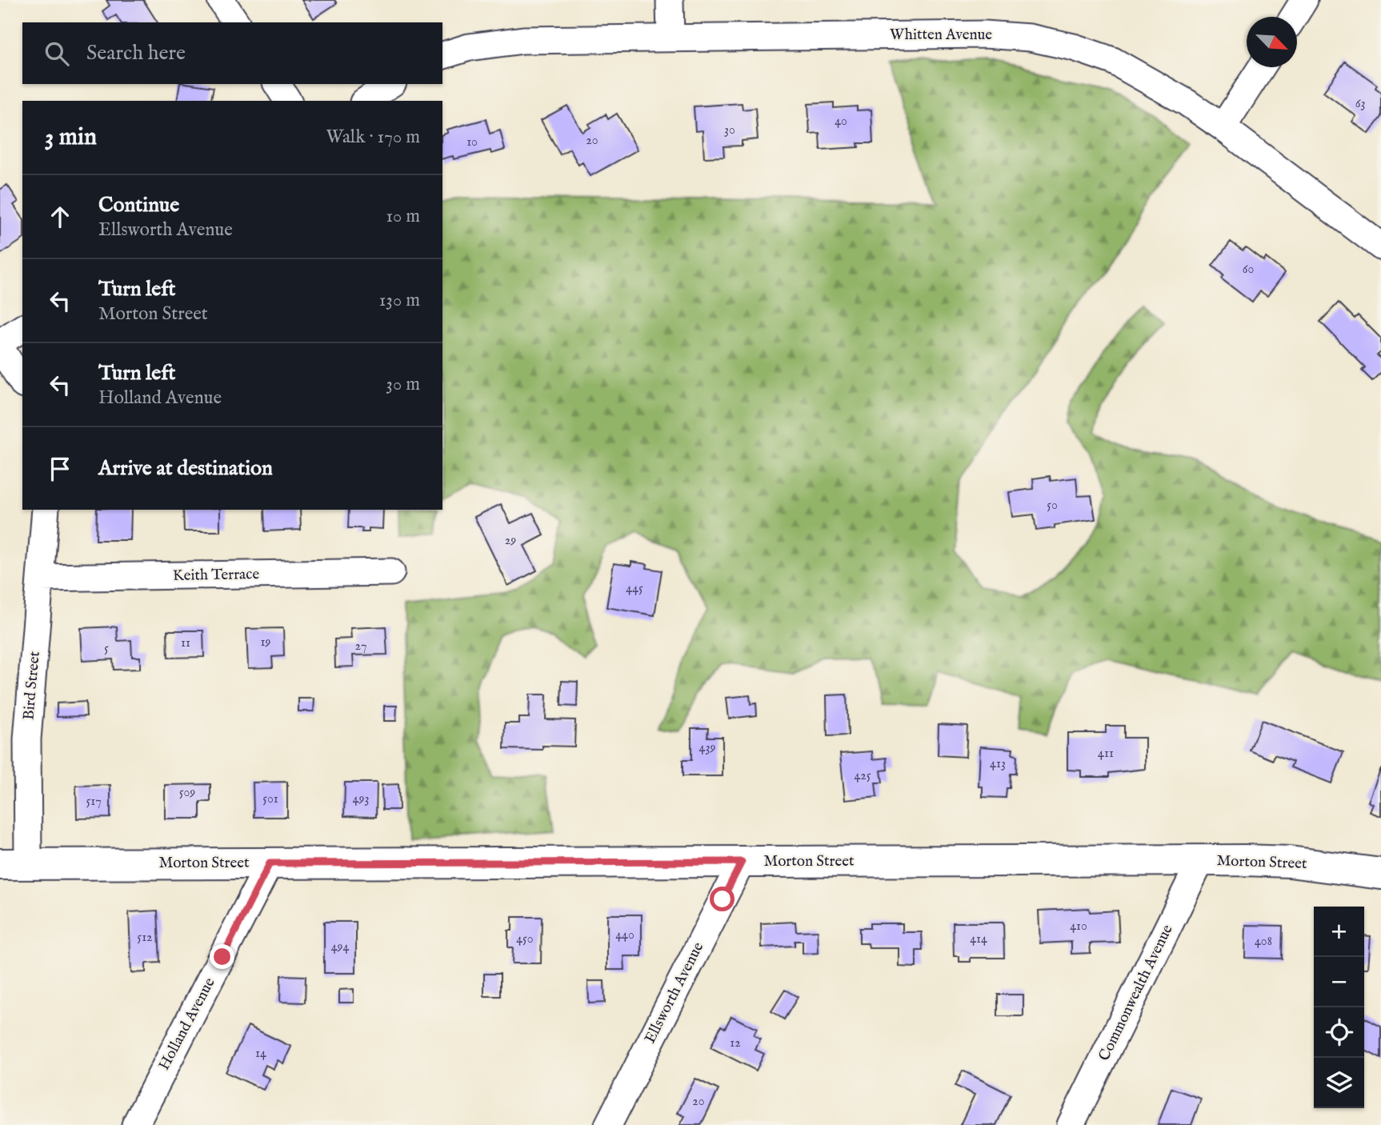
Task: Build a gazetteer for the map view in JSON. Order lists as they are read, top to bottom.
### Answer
{
  "streets": {
    "street": [
      "Whitten Avenue",
      "Keith Terrace",
      "Bird Street",
      "Morton Street",
      "Ellsworth Avenue",
      "Commonwealth Avenue",
      "Holland Avenue"
    ]
  },
  "crossings": [
    ["Keith Terrace", "Bird Street"],
    ["Bird Street", "Morton Street"],
    ["Morton Street", "Ellsworth Avenue"],
    ["Morton Street", "Commonwealth Avenue"],
    ["Morton Street", "Holland Avenue"]
  ],
  "house_numbers": [
    "63",
    "40",
    "30",
    "20",
    "10",
    "60",
    "50",
    "29",
    "445",
    "19",
    "11",
    "27",
    "5",
    "439",
    "411",
    "413",
    "425",
    "509",
    "501",
    "493",
    "517",
    "410",
    "440",
    "512",
    "450",
    "414",
    "408",
    "494",
    "12",
    "14",
    "20"
  ],
  "north": "bottom right",
  "page": {
    "search": "Search here",
    "heading": ["3 min", "Walk · 170 m"],
    "list": [
      ["Continue", "Ellsworth Avenue", "10 m"],
      ["Turn left", "Morton Street", "130 m"],
      ["Turn left", "Holland Avenue", "30 m"],
      "Arrive at destination"
    ],
    "map_buttons": ["+", "−"]
  }
}
